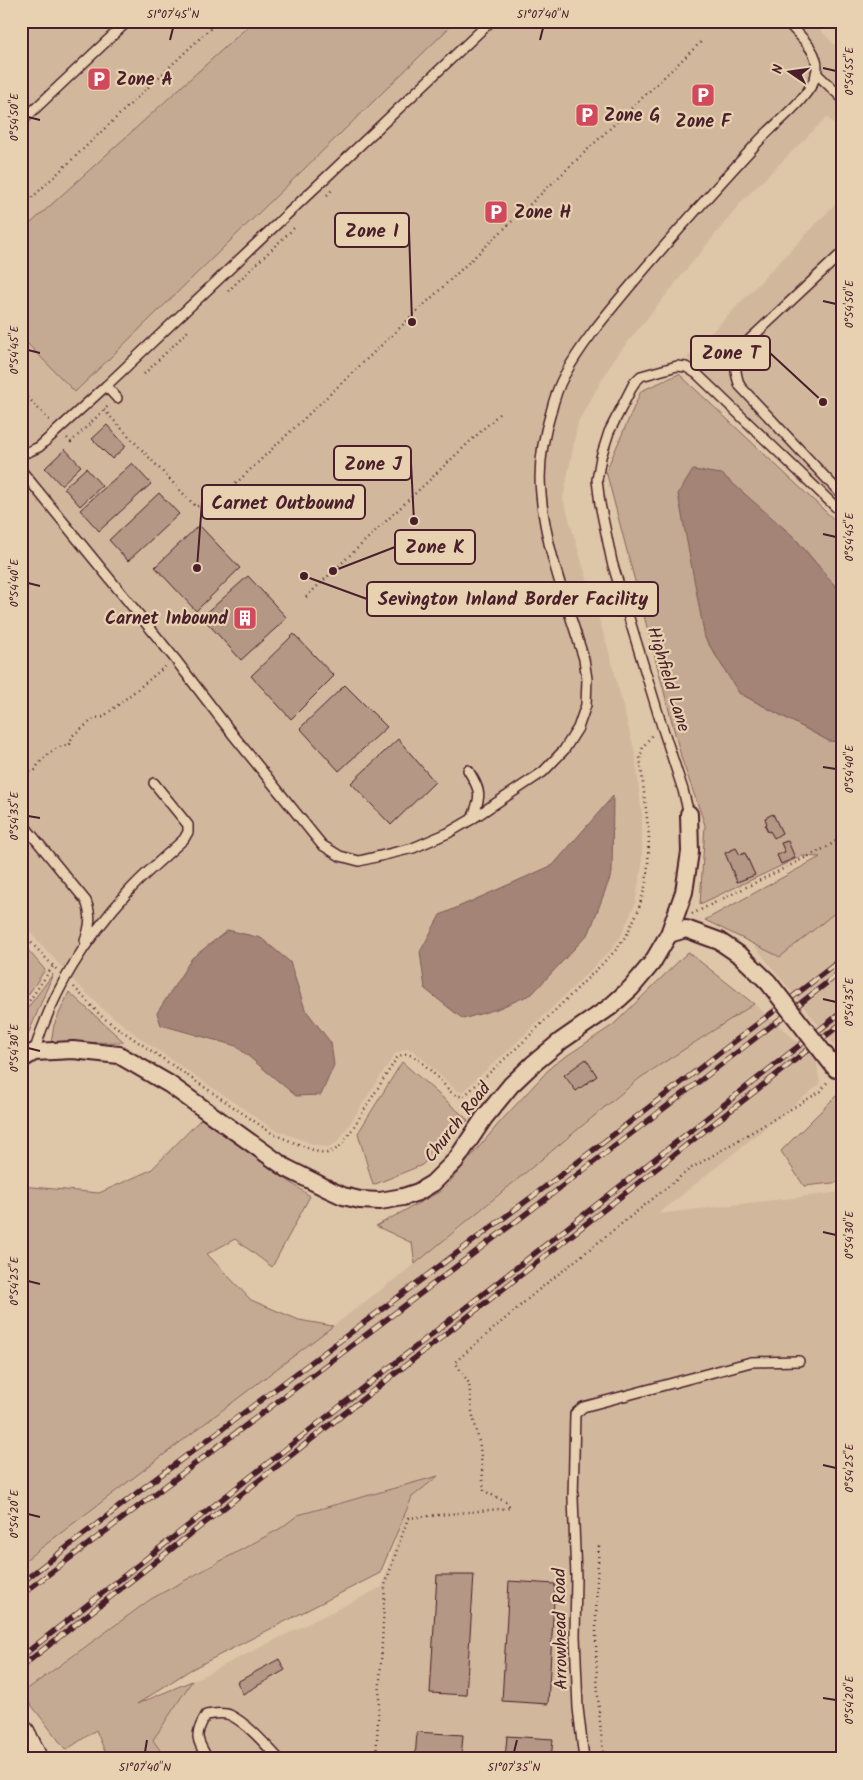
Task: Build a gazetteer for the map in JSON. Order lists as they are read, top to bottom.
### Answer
{
  "streets": {
    "street": ["Highfield Lane", "Church Road"],
    "lane": ["Arrowhead Road"]
  },
  "crossings": [
    ["Highfield Lane", "Church Road"]
  ],
  "places": {
    "parking": [
      "Zone A",
      "Zone F",
      "Zone G",
      "Zone H"
    ],
    "other": [
      "Zone I",
      "Zone T",
      "Zone J",
      "Carnet Outbound",
      "Zone K",
      "Sevington Inland Border Facility"
    ],
    "building": ["Carnet Inbound"]
  },
  "north": "left",
  "coordinates": [
    "51°07'45\"N",
    "51°07'40\"N",
    "0°54'55\"E",
    "0°54'50\"E",
    "0°54'45\"E",
    "0°54'40\"E",
    "0°54'35\"E",
    "0°54'30\"E",
    "0°54'25\"E",
    "0°54'20\"E",
    "51°07'35\"N"
  ]
}
